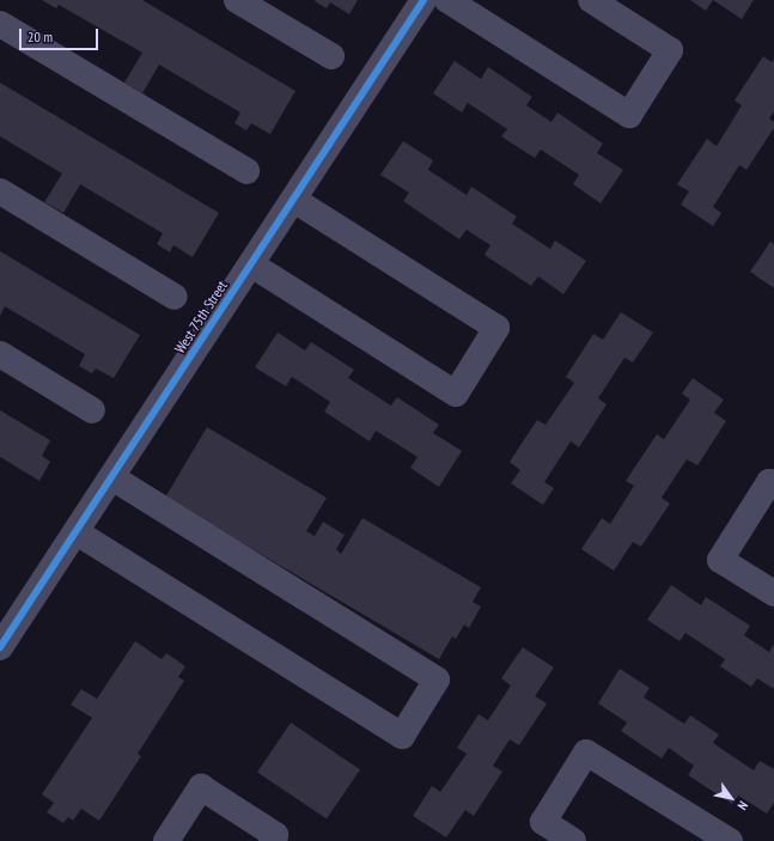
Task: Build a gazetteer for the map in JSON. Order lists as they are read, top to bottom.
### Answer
{
  "streets": {
    "street": ["West 75th Street"]
  },
  "scale_bar": "20 m",
  "north": "bottom right"
}
